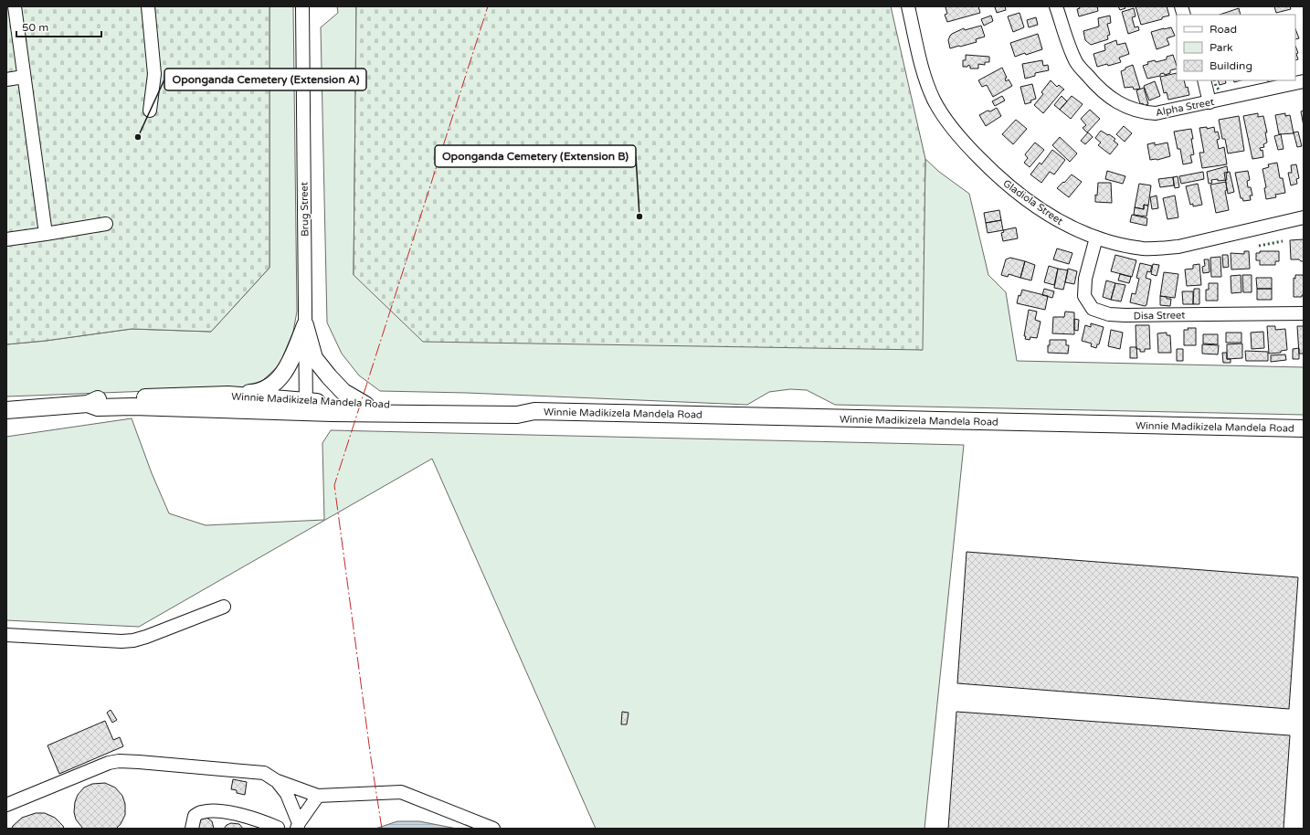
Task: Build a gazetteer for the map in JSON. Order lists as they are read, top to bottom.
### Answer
{
  "streets": {
    "main road": ["Winnie Madikizela Mandela Road"],
    "street": [
      "Alpha Street",
      "Gladiola Street",
      "Brug Street",
      "Disa Street"
    ]
  },
  "crossings": [
    ["Gladiola Street", "Disa Street"],
    ["Brug Street", "Winnie Madikizela Mandela Road"]
  ],
  "places": ["Oponganda Cemetery (Extension A)", "Oponganda Cemetery (Extension B)"],
  "legend": ["Road", "Park", "Building"],
  "scale_bar": "50 m"
}
